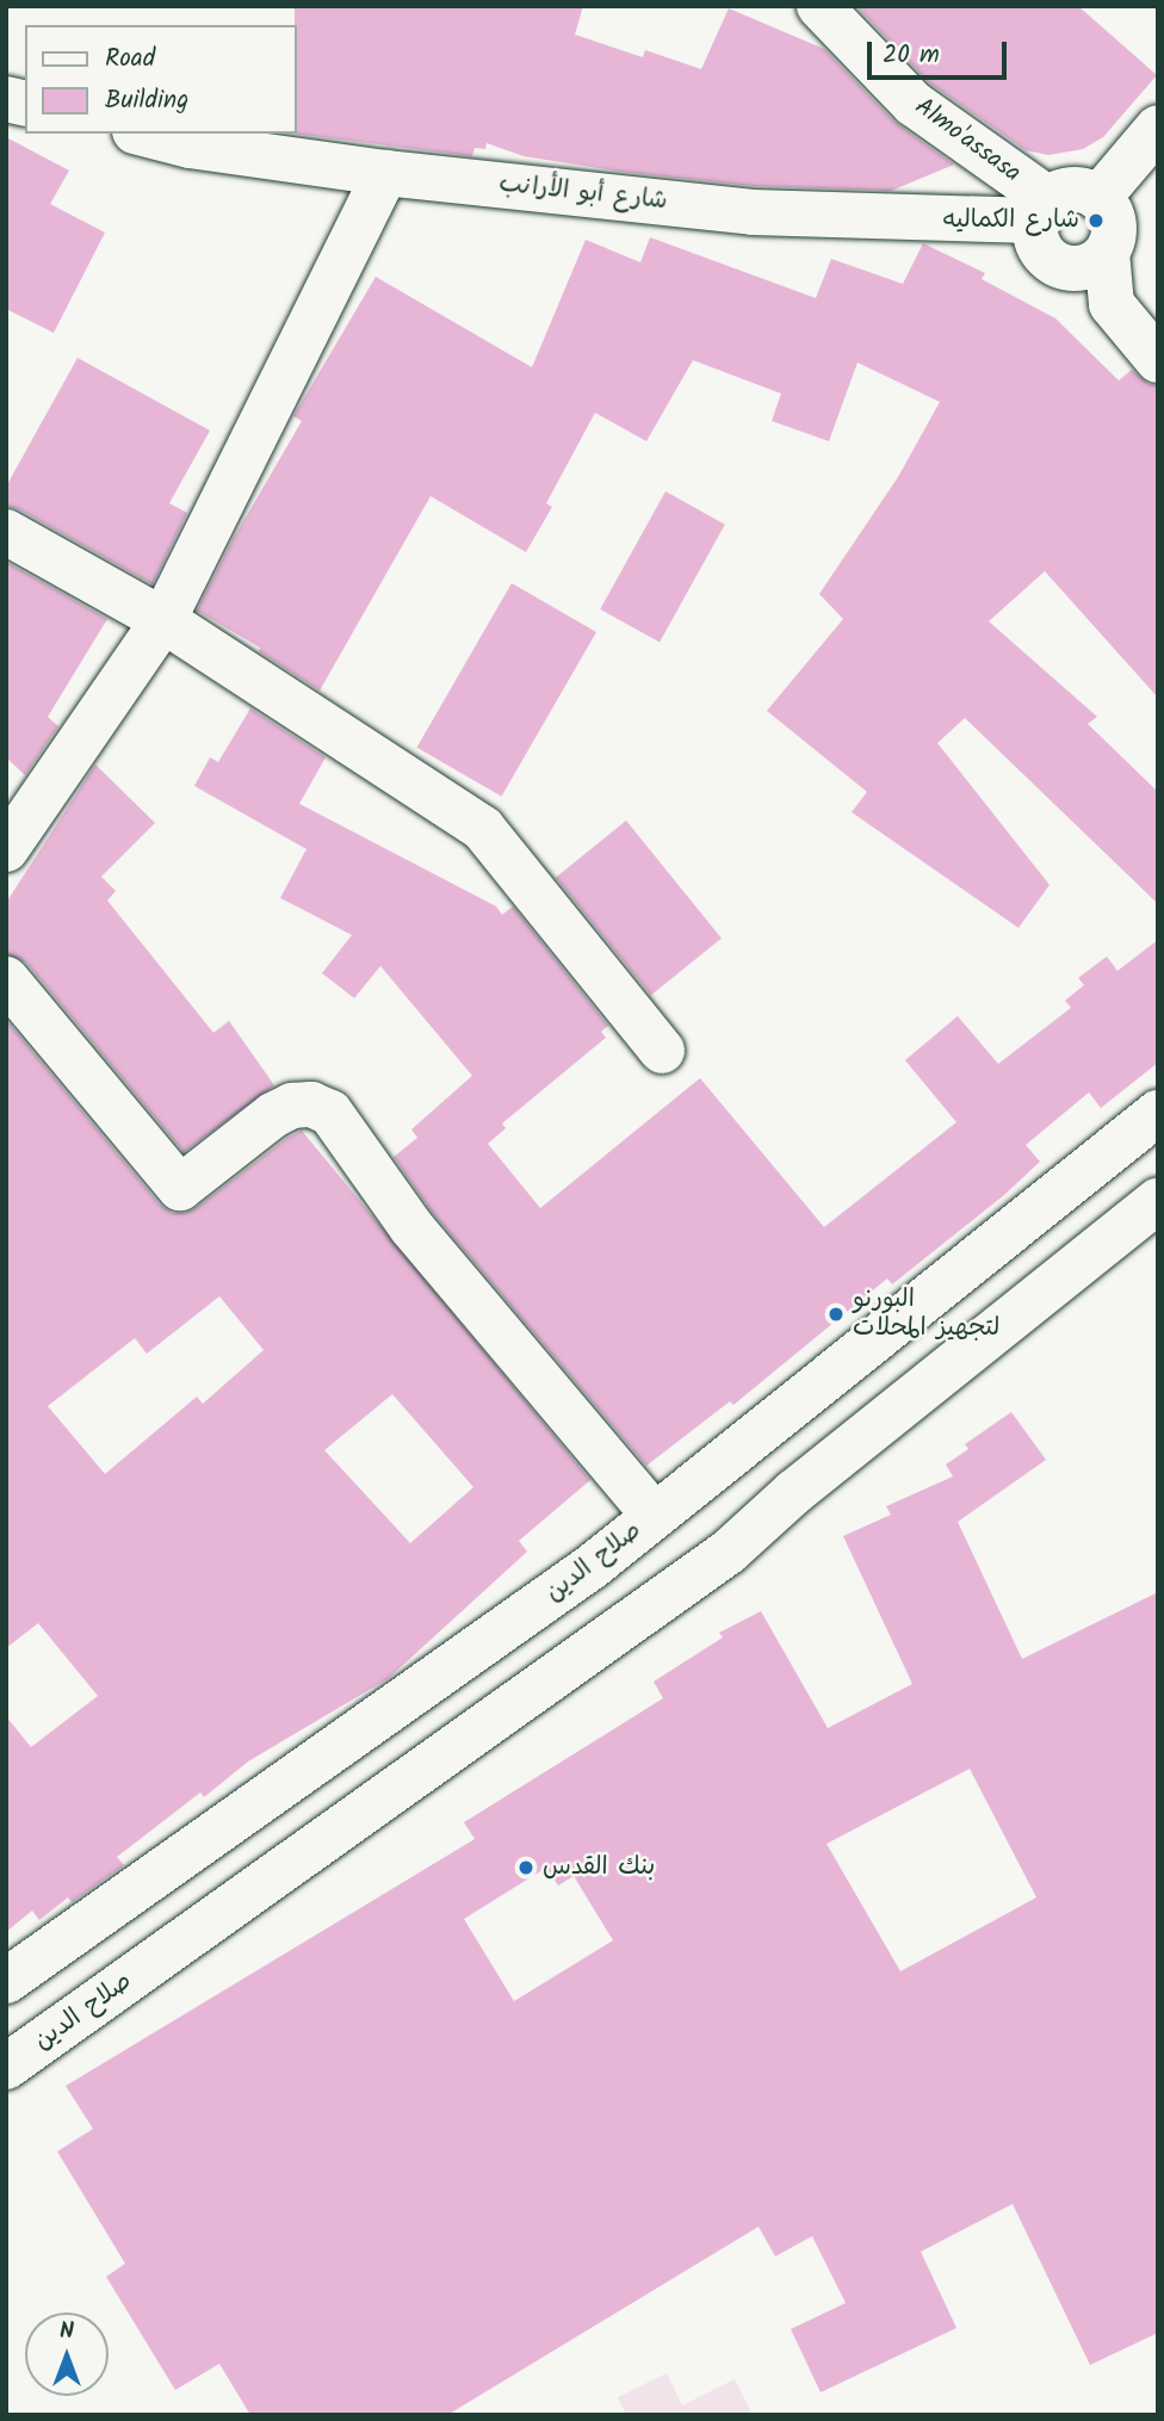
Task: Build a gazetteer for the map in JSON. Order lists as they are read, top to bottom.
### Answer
{
  "streets": {
    "main road": ["Almo'assasa", "شارع أبو الأرانب", "صلاح الدين"]
  },
  "crossings": [
    ["Almo'assasa", "شارع أبو الأرانب"]
  ],
  "places": ["شارع الكماليه", "البورنو لتجهيز المحلات", "بنك القدس"],
  "legend": ["Road", "Building"],
  "scale_bar": "20 m",
  "north": "top"
}
